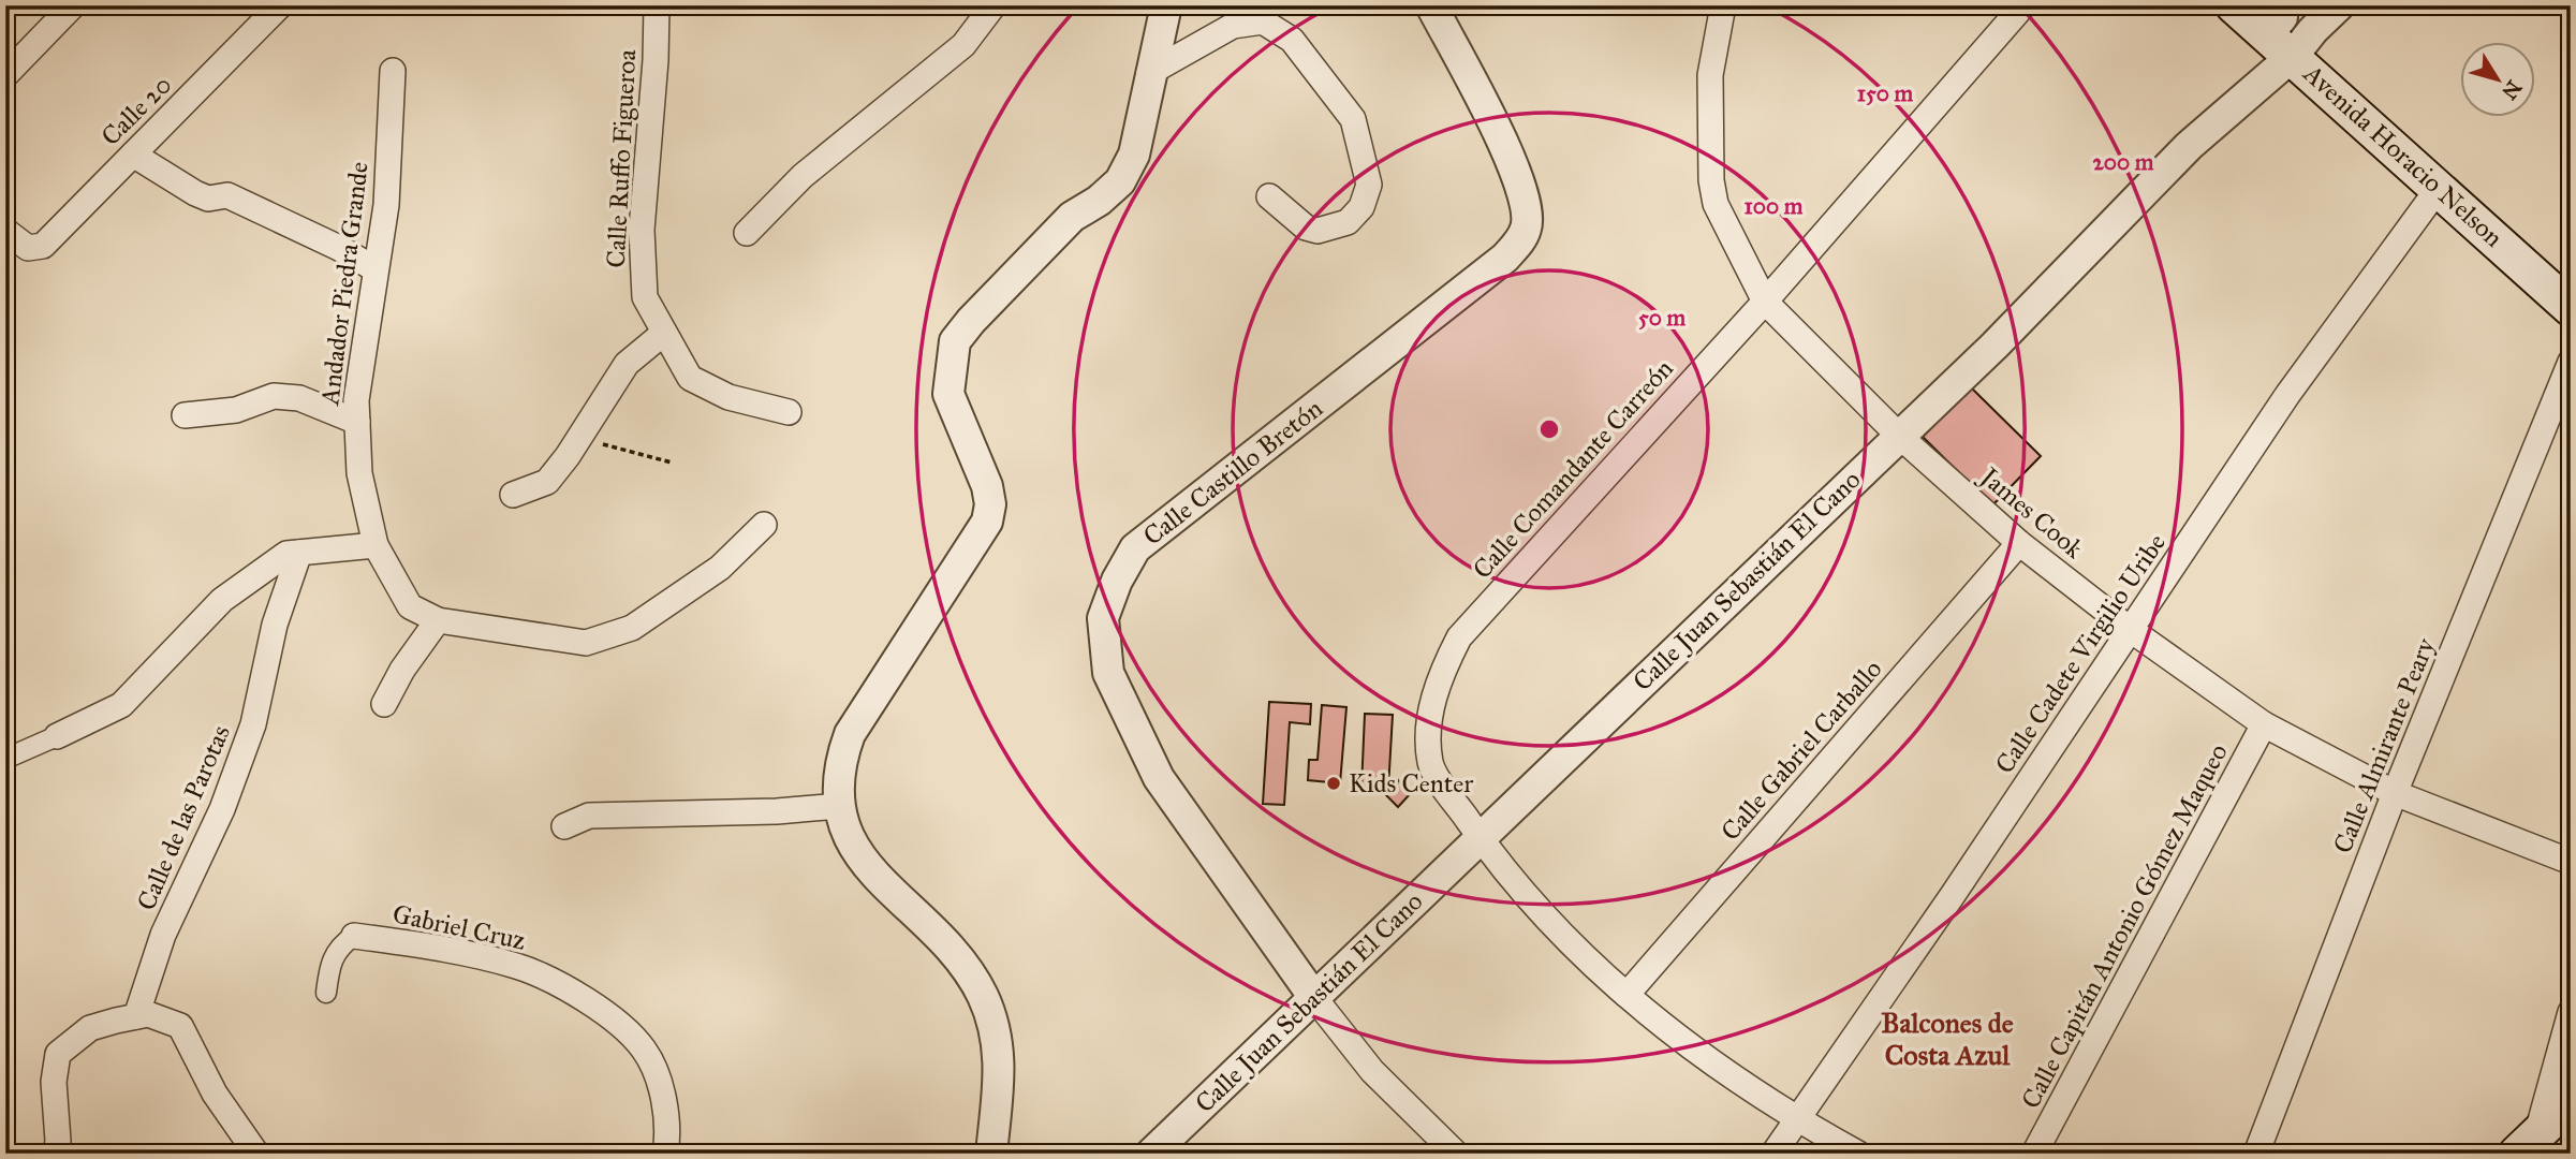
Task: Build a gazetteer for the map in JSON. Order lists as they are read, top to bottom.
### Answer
{
  "streets": {
    "main road": ["Avenida Horacio Nelson"],
    "street": [
      "Calle 20",
      "Calle Ruffo Figueroa",
      "Andador Piedra Grande",
      "Calle Comandante Carreón",
      "Calle Castillo Bretón",
      "James Cook",
      "Calle Juan Sebastián El Cano",
      "Calle Cadete Virgilio Uribe",
      "Calle Almirante Peary",
      "Calle Gabriel Carballo",
      "Calle de las Parotas",
      "Calle Capitán Antonio Gómez Maqueo",
      "Gabriel Cruz"
    ]
  },
  "crossings": [
    ["Avenida Horacio Nelson", "Calle Juan Sebastián El Cano"],
    ["Avenida Horacio Nelson", "Calle Cadete Virgilio Uribe"],
    ["Calle Comandante Carreón", "James Cook"],
    ["Calle Comandante Carreón", "Calle Juan Sebastián El Cano"],
    ["Calle Comandante Carreón", "Calle Cadete Virgilio Uribe"],
    ["Calle Comandante Carreón", "Calle Gabriel Carballo"],
    ["Calle Castillo Bretón", "Calle Juan Sebastián El Cano"],
    ["James Cook", "Calle Juan Sebastián El Cano"],
    ["James Cook", "Calle Cadete Virgilio Uribe"],
    ["James Cook", "Calle Almirante Peary"],
    ["James Cook", "Calle Gabriel Carballo"],
    ["James Cook", "Calle Capitán Antonio Gómez Maqueo"]
  ],
  "districts": ["Balcones de Costa Azul"],
  "places": ["Kids Center"],
  "north": "bottom right",
  "rings": [
    "150 m",
    "200 m",
    "100 m",
    "50 m"
  ]
}
